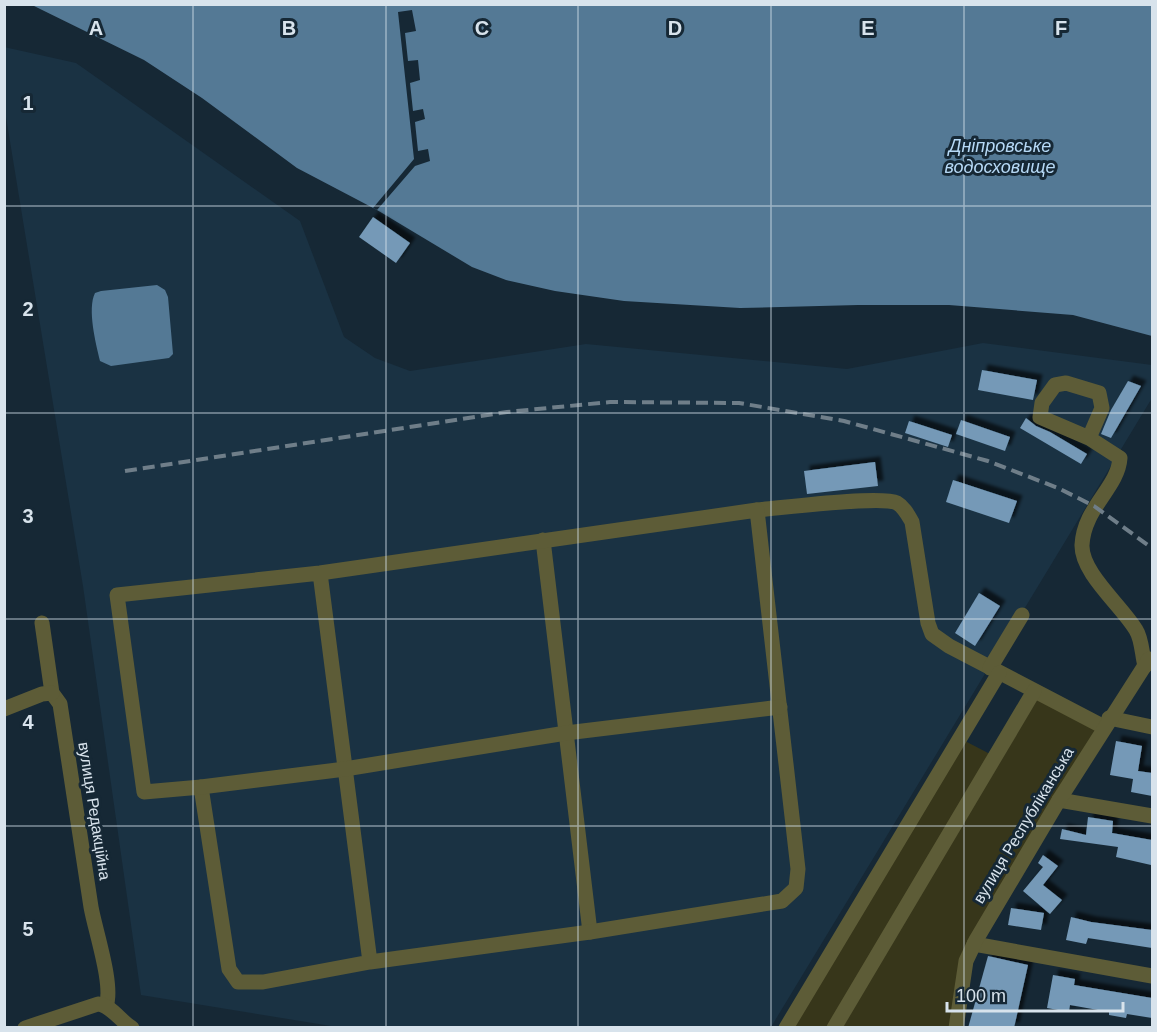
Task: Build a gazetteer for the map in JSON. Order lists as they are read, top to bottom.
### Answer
{
  "streets": {
    "street": ["вулиця Редакційна", "вулиця Республіканська"]
  },
  "water": ["Дніпровське водосховище"],
  "scale_bar": "100 m",
  "grid": {
    "columns": [
      "A",
      "B",
      "C",
      "D",
      "E",
      "F"
    ],
    "rows": [
      "1",
      "2",
      "3",
      "4",
      "5"
    ]
  }
}
